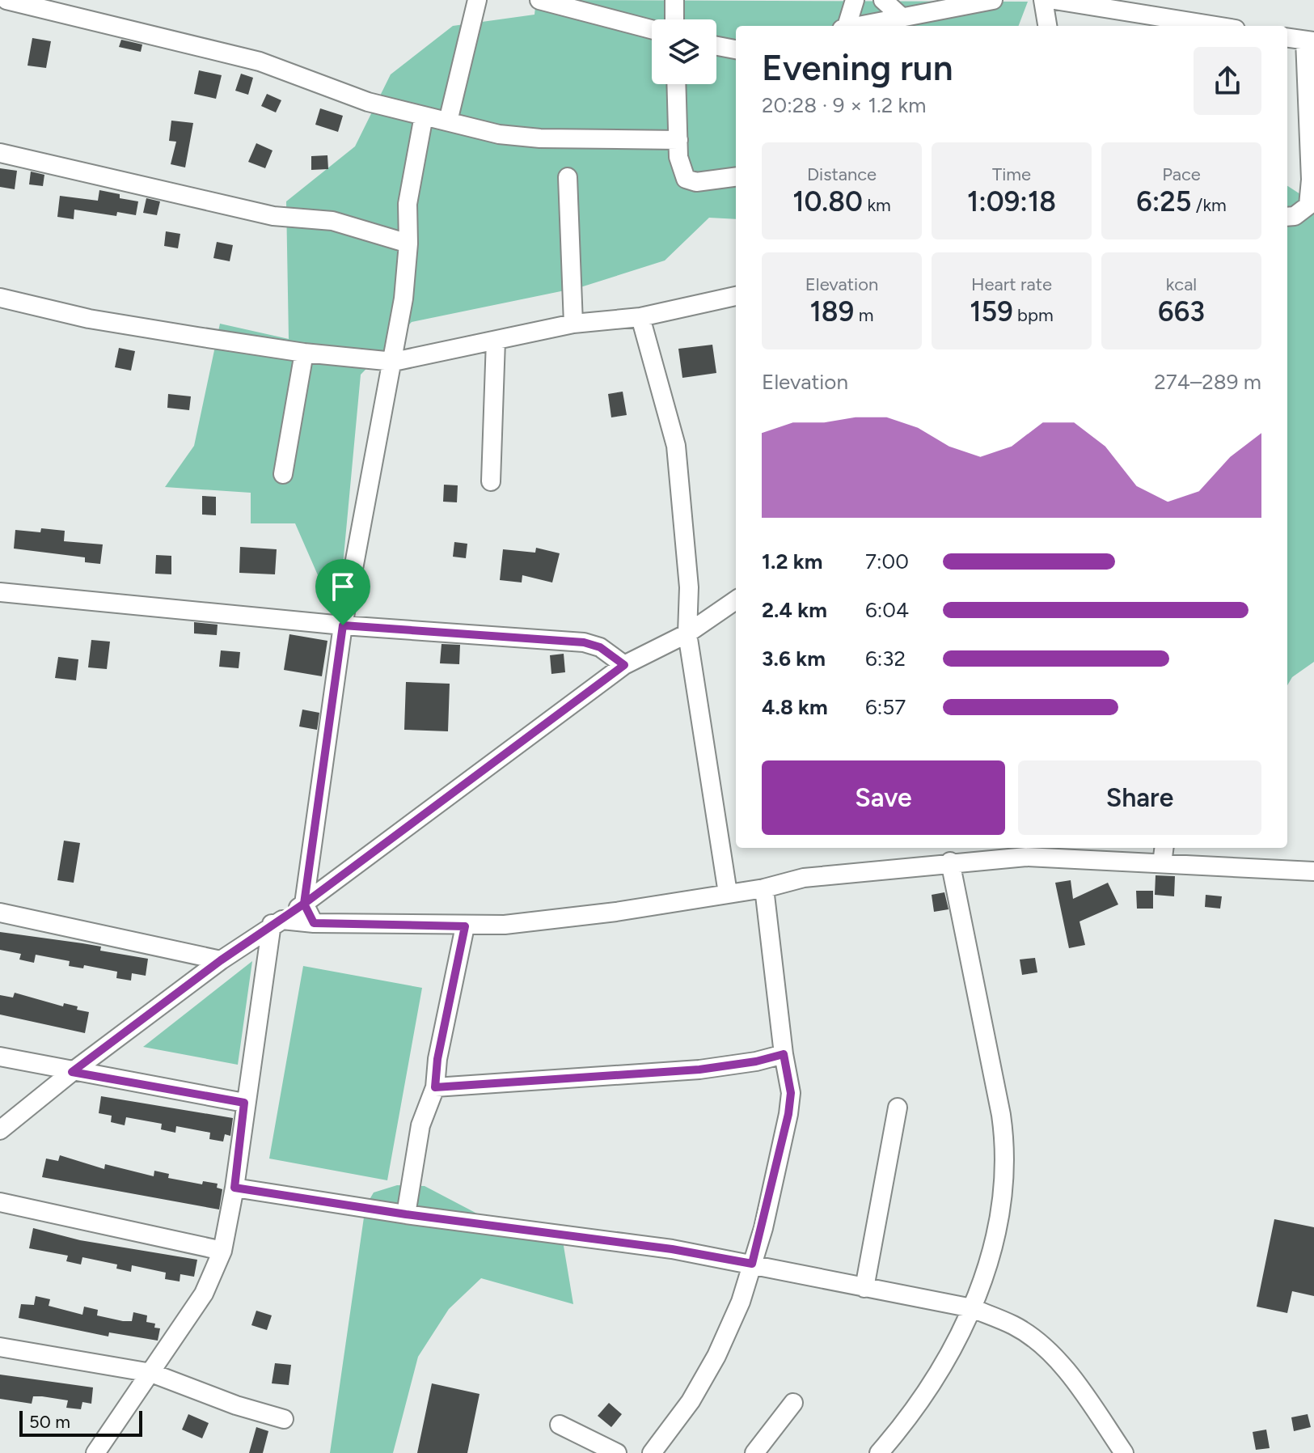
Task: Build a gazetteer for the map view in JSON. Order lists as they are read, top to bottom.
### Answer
{
  "scale_bar": "50 m",
  "page": {
    "heading": ["Evening run", "20:28 · 9 × 1.2 km"],
    "stats": [
      ["Distance", "10.80 km"],
      ["Time", "1:09:18"],
      ["Pace", "6:25 /km"],
      ["Elevation", "189 m"],
      ["Heart rate", "159 bpm"],
      ["kcal", "663"]
    ],
    "chart": ["Elevation", "274–289 m"],
    "list": [
      {
        "name": "1.2 km",
        "note": "7:00"
      },
      {
        "name": "2.4 km",
        "note": "6:04"
      },
      {
        "name": "3.6 km",
        "note": "6:32"
      },
      {
        "name": "4.8 km",
        "note": "6:57"
      }
    ],
    "buttons": ["Save", "Share"],
    "scale": "50 m"
  }
}
